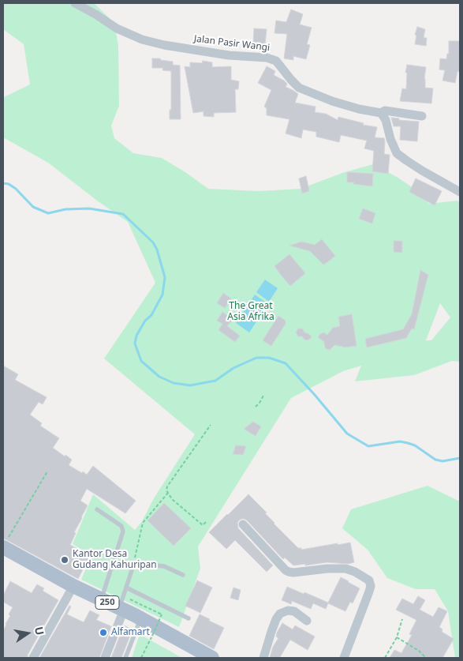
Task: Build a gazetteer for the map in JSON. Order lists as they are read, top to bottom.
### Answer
{
  "streets": {
    "main road": ["250"],
    "street": ["Jalan Pasir Wangi"]
  },
  "parks": ["The Great Asia Afrika"],
  "places": ["Kantor Desa Gudang Kahuripan", "Alfamart"],
  "north": "right"
}
